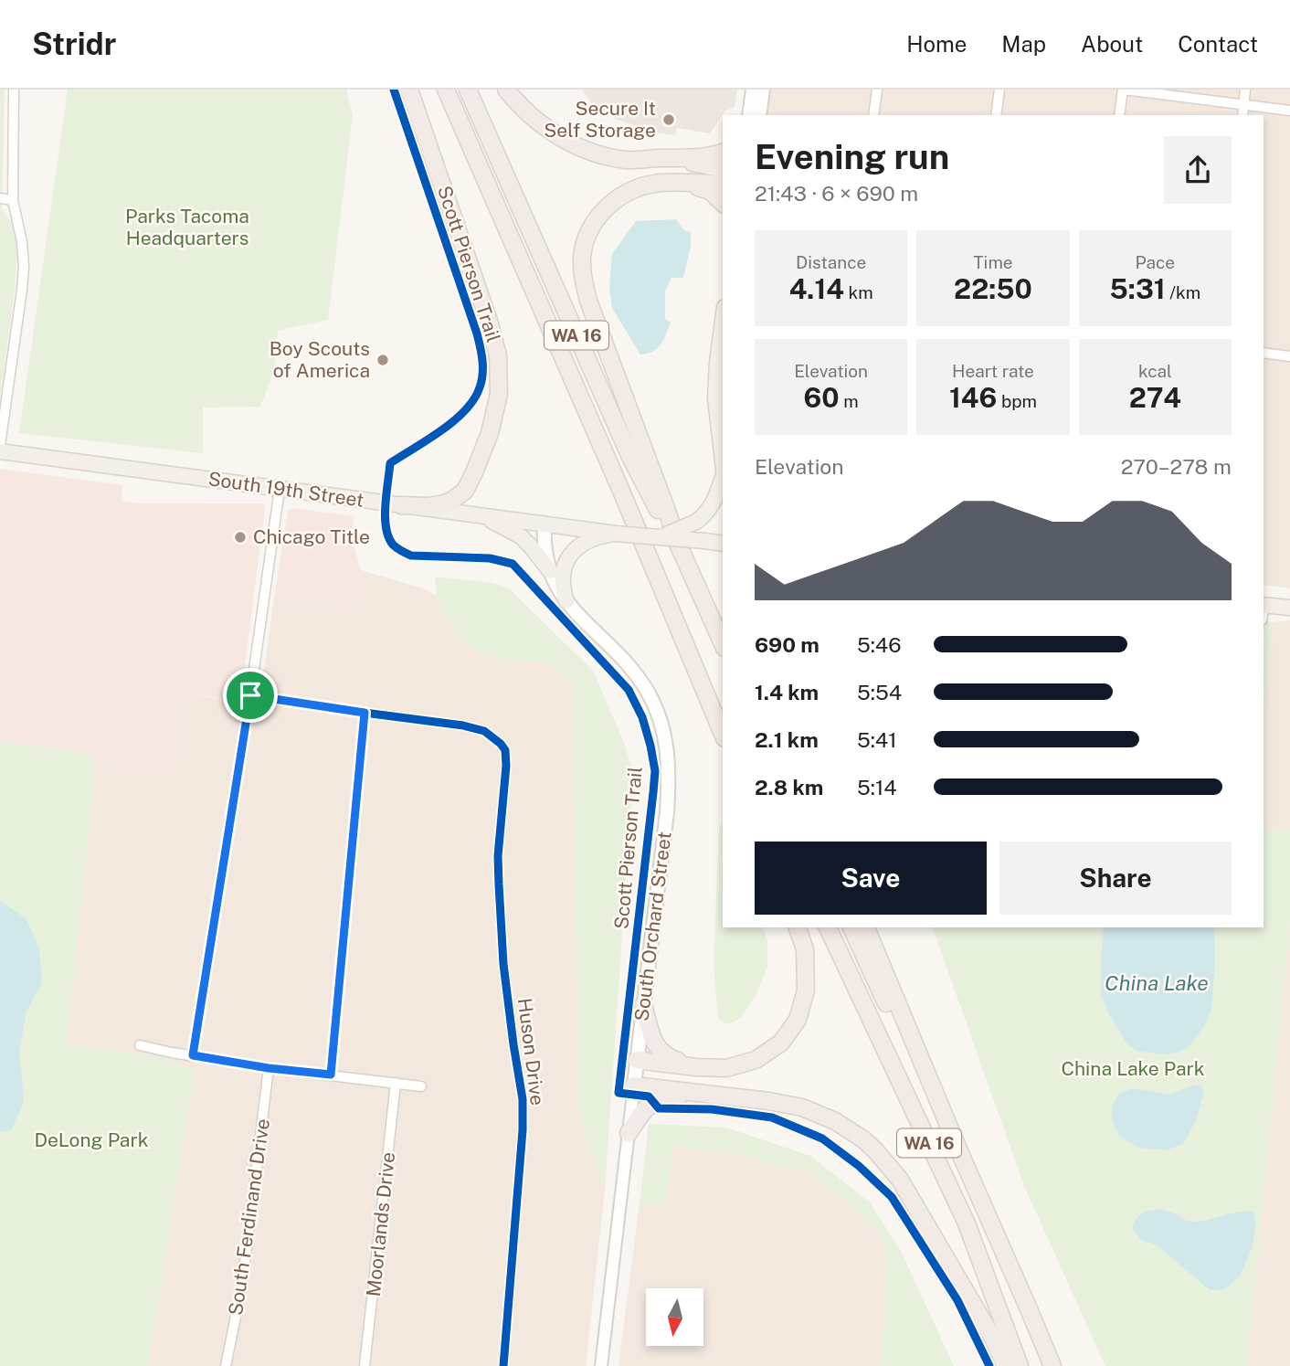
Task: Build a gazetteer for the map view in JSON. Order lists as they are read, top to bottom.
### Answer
{
  "streets": {
    "highway": ["WA 16"],
    "main road": ["South 19th Street", "South Orchard Street"],
    "street": ["Huson Drive", "South Ferdinand Drive", "Moorlands Drive"],
    "cycle path": ["Scott Pierson Trail"]
  },
  "crossings": [
    ["South 19th Street", "South Orchard Street"]
  ],
  "water": ["China Lake"],
  "parks": ["Parks Tacoma Headquarters", "China Lake Park", "DeLong Park"],
  "places": ["Secure It Self Storage", "Boy Scouts of America", "Chicago Title"],
  "north": "bottom",
  "page": {
    "header": "Stridr",
    "nav": [
      "Home",
      "Map",
      "About",
      "Contact"
    ],
    "heading": ["Evening run", "21:43 · 6 × 690 m"],
    "stats": [
      ["Distance", "4.14 km"],
      ["Time", "22:50"],
      ["Pace", "5:31 /km"],
      ["Elevation", "60 m"],
      ["Heart rate", "146 bpm"],
      ["kcal", "274"]
    ],
    "chart": ["Elevation", "270–278 m"],
    "list": [
      {
        "name": "690 m",
        "note": "5:46"
      },
      {
        "name": "1.4 km",
        "note": "5:54"
      },
      {
        "name": "2.1 km",
        "note": "5:41"
      },
      {
        "name": "2.8 km",
        "note": "5:14"
      }
    ],
    "buttons": ["Save", "Share"]
  }
}
